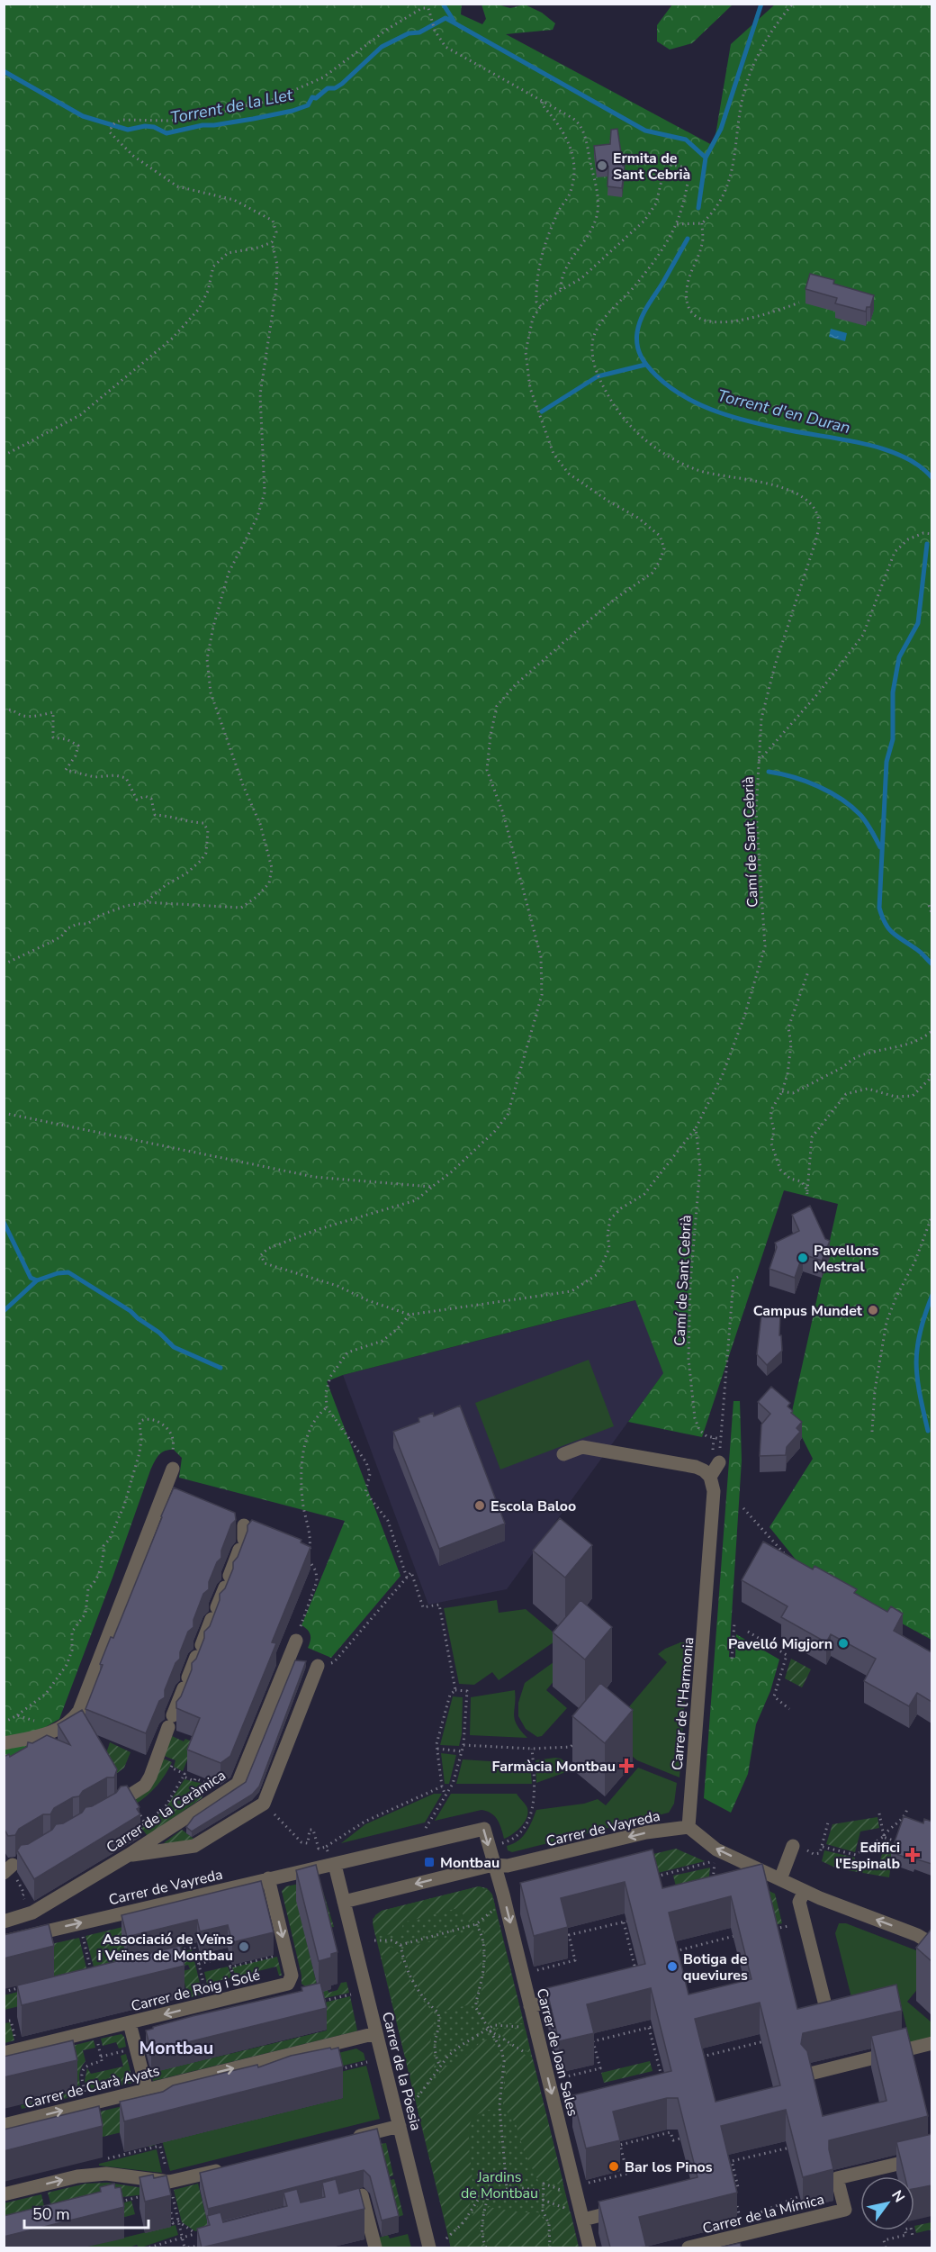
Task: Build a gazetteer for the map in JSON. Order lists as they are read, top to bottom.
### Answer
{
  "streets": {
    "street": [
      "Carrer de l'Harmonia",
      "Carrer de la Ceràmica",
      "Carrer de Vayreda",
      "Carrer de Roig i Solé",
      "Carrer de Joan Sales",
      "Carrer de la Poesia",
      "Carrer de Clarà Ayats",
      "Carrer de la Mímica"
    ],
    "path": ["Camí de Sant Cebrià"]
  },
  "crossings": [
    ["Carrer de l'Harmonia", "Carrer de Vayreda"],
    ["Carrer de Vayreda", "Carrer de Roig i Solé"],
    ["Carrer de Vayreda", "Carrer de Joan Sales"],
    ["Carrer de Vayreda", "Carrer de la Poesia"],
    ["Carrer de la Poesia", "Carrer de Clarà Ayats"]
  ],
  "one_way": ["Carrer de Joan Sales"],
  "districts": ["Montbau"],
  "water": ["Torrent de la Llet", "Torrent d'en Duran"],
  "parks": ["Jardins de Montbau"],
  "places": {
    "other": [
      "Ermita de Sant Cebrià",
      "Pavellons Mestral",
      "Campus Mundet",
      "Escola Baloo",
      "Pavelló Migjorn",
      "Associació de Veïns i Veïnes de Montbau",
      "Botiga de queviures",
      "Bar los Pinos"
    ],
    "health": ["Farmàcia Montbau", "Edifici l'Espinalb"],
    "transit": ["Montbau"]
  },
  "scale_bar": "50 m",
  "north": "top right"
}
